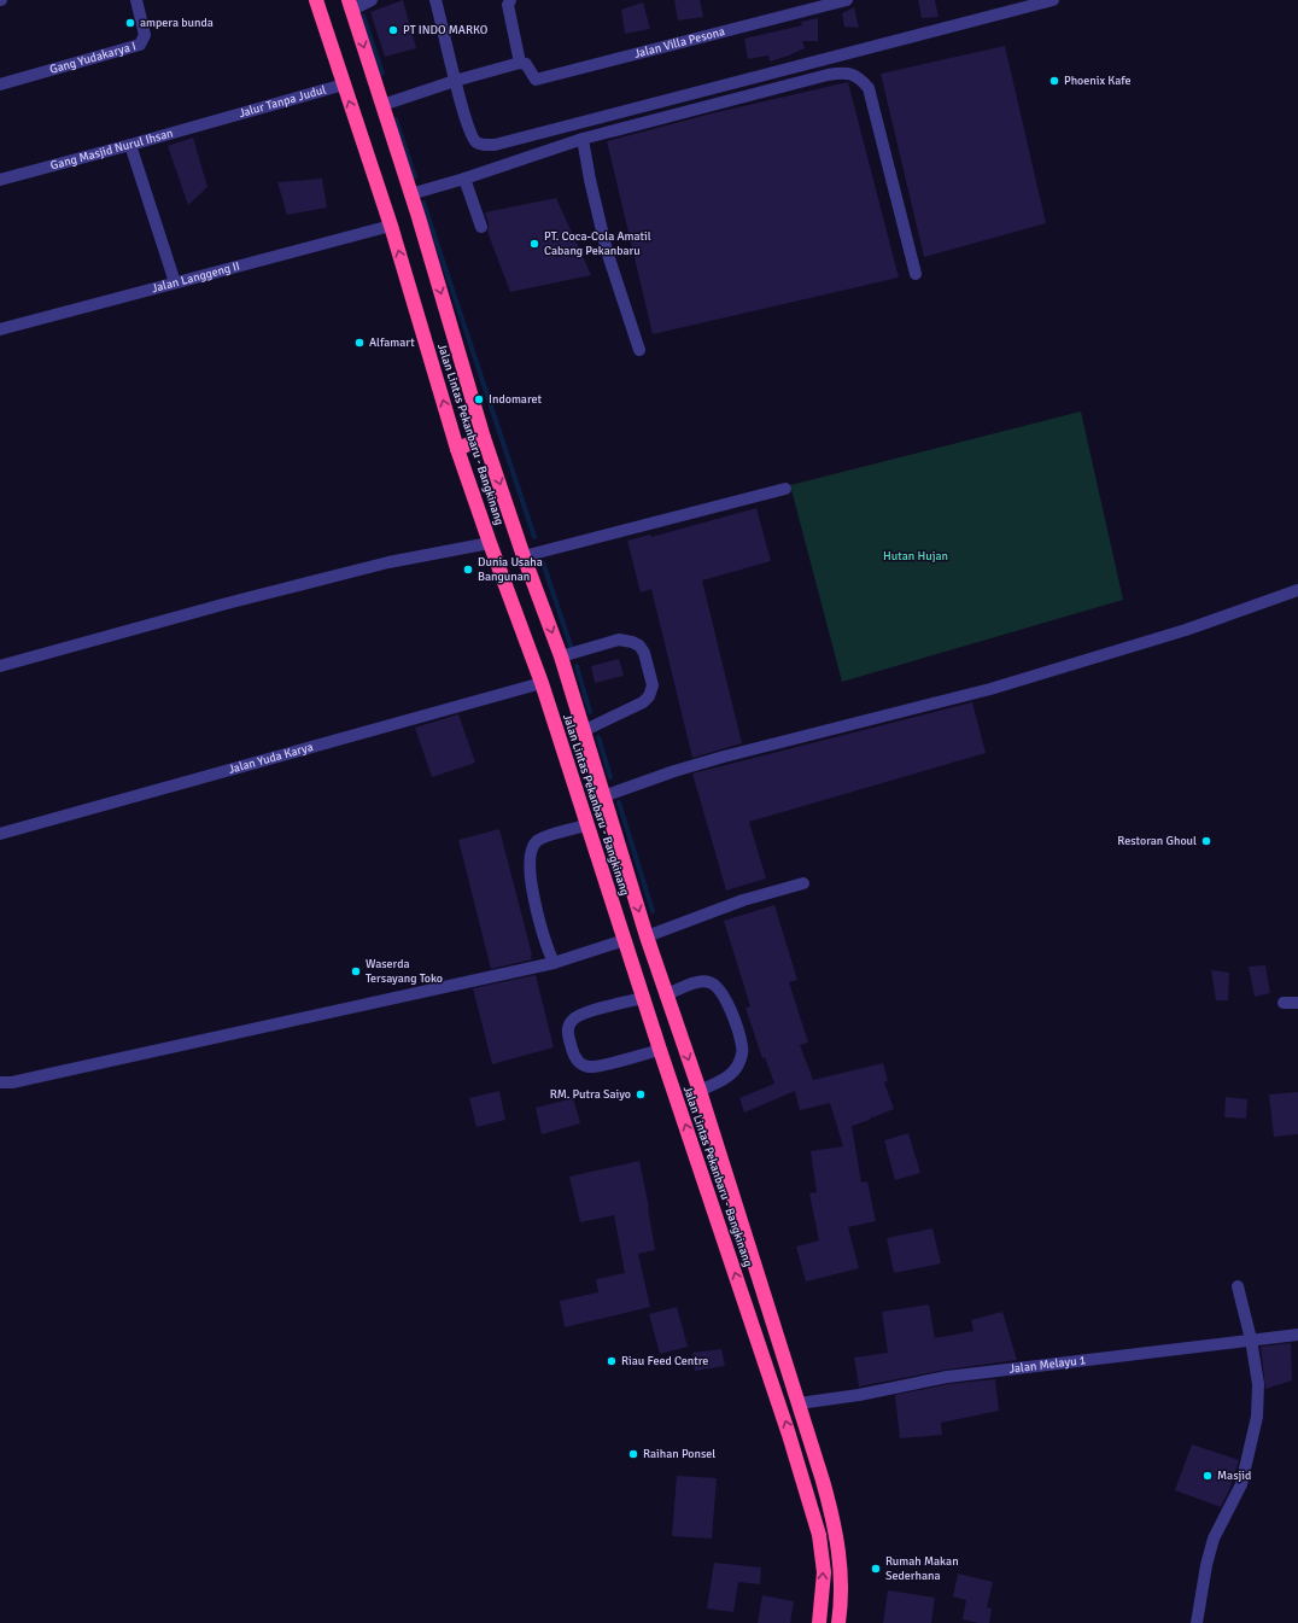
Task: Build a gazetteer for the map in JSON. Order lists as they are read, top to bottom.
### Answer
{
  "streets": {
    "highway": ["Jalan Lintas Pekanbaru - Bangkinang"],
    "street": [
      "Jalan Villa Pesona",
      "Gang Yudakarya I",
      "Jalur Tanpa Judul",
      "Gang Masjid Nurul Ihsan",
      "Jalan Langgeng II",
      "Jalan Yuda Karya",
      "Jalan Melayu 1"
    ]
  },
  "crossings": [
    ["Jalur Tanpa Judul", "Gang Masjid Nurul Ihsan"],
    ["Jalur Tanpa Judul", "Jalan Lintas Pekanbaru - Bangkinang"],
    ["Jalan Langgeng II", "Jalan Lintas Pekanbaru - Bangkinang"],
    ["Jalan Lintas Pekanbaru - Bangkinang", "Jalan Yuda Karya"],
    ["Jalan Lintas Pekanbaru - Bangkinang", "Jalan Melayu 1"]
  ],
  "parks": ["Hutan Hujan"],
  "places": [
    "ampera bunda",
    "PT INDO MARKO",
    "Phoenix Kafe",
    "PT. Coca-Cola Amatil Cabang Pekanbaru",
    "Alfamart",
    "Indomaret",
    "Dunia Usaha Bangunan",
    "Restoran Ghoul",
    "Waserda Tersayang Toko",
    "RM. Putra Saiyo",
    "Riau Feed Centre",
    "Raihan Ponsel",
    "Masjid",
    "Rumah Makan Sederhana"
  ]
}
